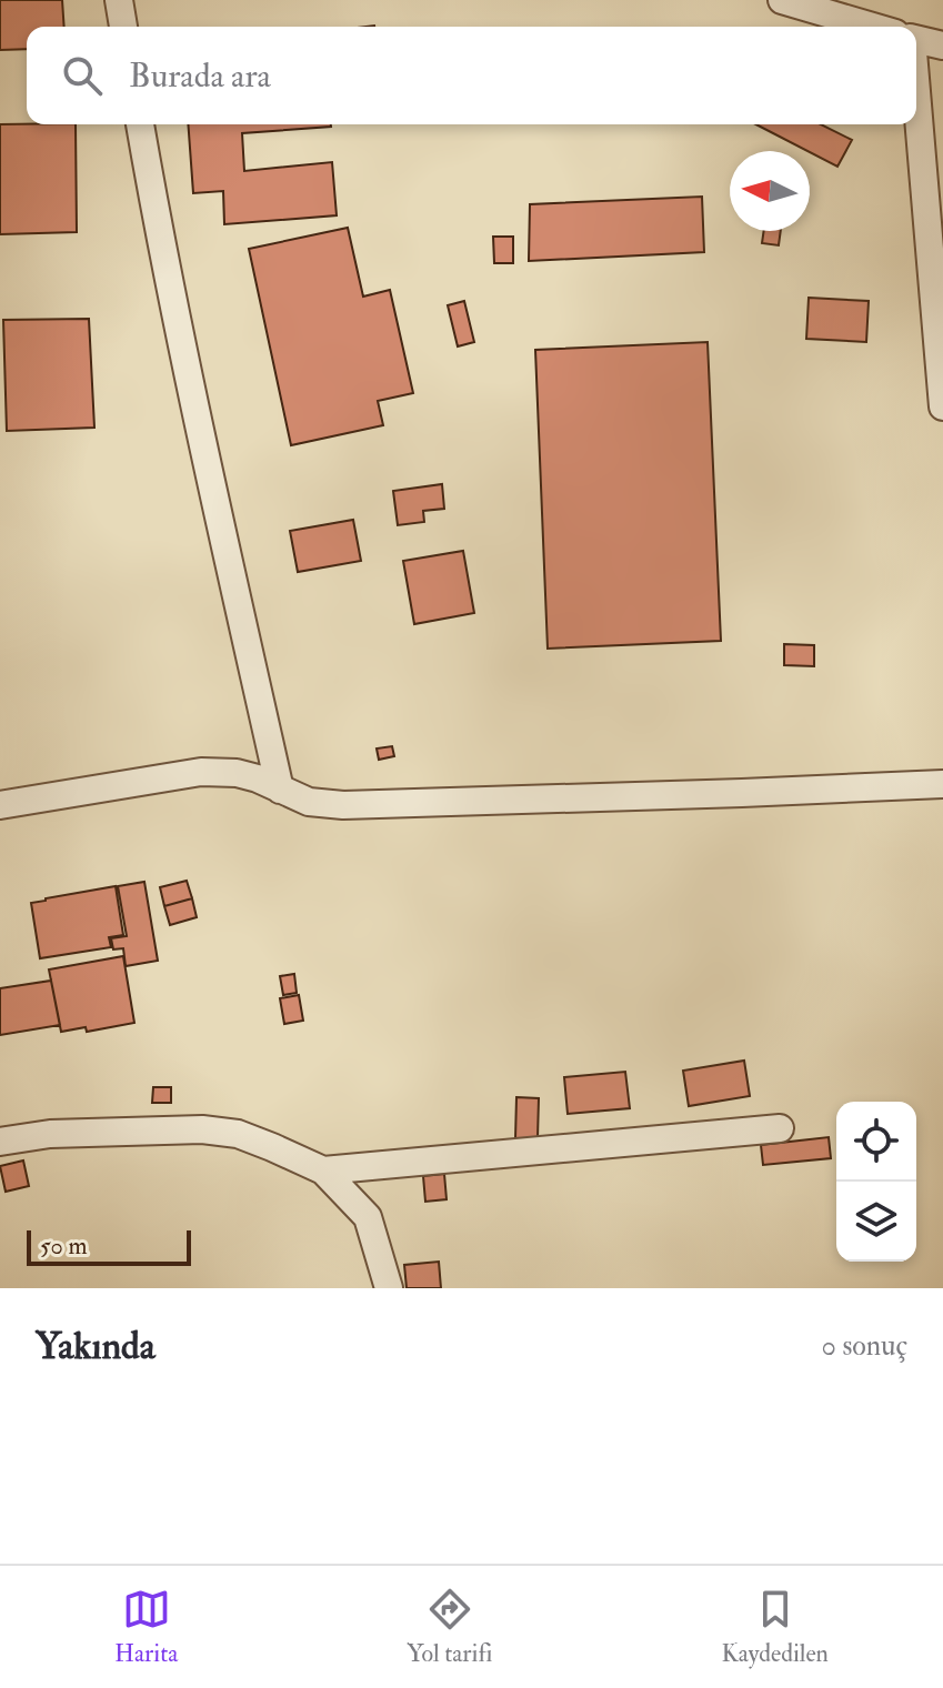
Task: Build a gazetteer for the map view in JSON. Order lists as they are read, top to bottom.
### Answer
{
  "scale_bar": "50 m",
  "north": "left",
  "page": {
    "search": "Burada ara",
    "scale": "50 m",
    "heading": ["Yakında", "0 sonuç"],
    "nav": ["Harita", "Yol tarifi", "Kaydedilen"]
  }
}
